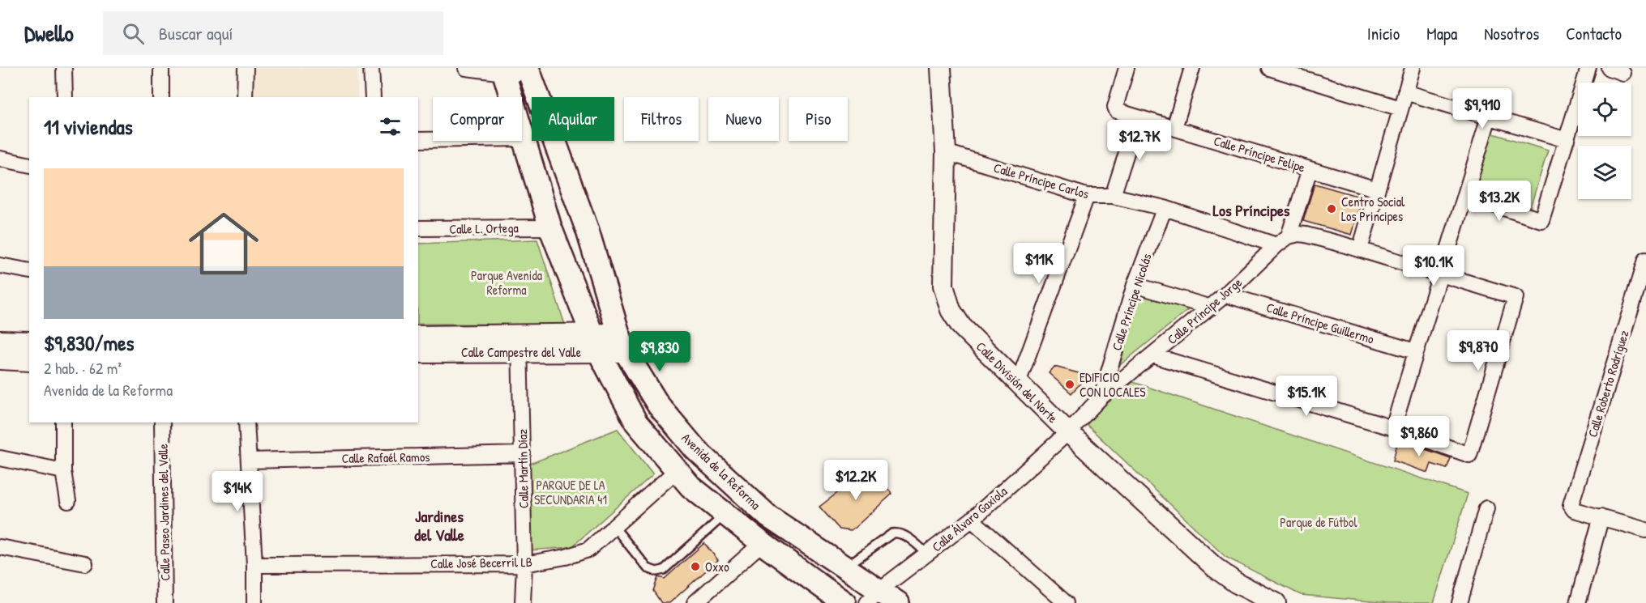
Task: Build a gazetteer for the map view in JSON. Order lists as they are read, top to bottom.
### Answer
{
  "streets": {
    "main road": ["Avenida de la Reforma"],
    "street": [
      "Calle Príncipe Felipe",
      "Calle Príncipe Carlos",
      "Calle L. Ortega",
      "Calle Príncipe Nicolás",
      "Calle Príncipe Jorge",
      "Calle Príncipe Guillermo",
      "Calle Campestre del Valle",
      "Calle División del Norte",
      "Calle Roberto Rodríguez",
      "Calle Rafaél Ramos",
      "Calle Martín Díaz",
      "Calle Paseo Jardines del Valle",
      "Calle Álvaro Gaxiola",
      "Calle José Becerril LB"
    ]
  },
  "crossings": [
    ["Calle Príncipe Felipe", "Calle Príncipe Jorge"],
    ["Calle Príncipe Carlos", "Calle Príncipe Nicolás"],
    ["Calle Príncipe Carlos", "Calle Príncipe Jorge"],
    ["Calle Príncipe Carlos", "Calle División del Norte"],
    ["Calle L. Ortega", "Avenida de la Reforma"],
    ["Calle Príncipe Nicolás", "Calle Príncipe Jorge"],
    ["Calle Príncipe Jorge", "Calle Príncipe Guillermo"],
    ["Calle Príncipe Jorge", "Calle División del Norte"],
    ["Calle Príncipe Jorge", "Calle Álvaro Gaxiola"],
    ["Calle Campestre del Valle", "Calle Martín Díaz"],
    ["Calle Campestre del Valle", "Avenida de la Reforma"],
    ["Calle División del Norte", "Calle Álvaro Gaxiola"],
    ["Calle Rafaél Ramos", "Calle Martín Díaz"],
    ["Calle Martín Díaz", "Calle José Becerril LB"],
    ["Avenida de la Reforma", "Calle Álvaro Gaxiola"],
    ["Avenida de la Reforma", "Calle José Becerril LB"]
  ],
  "districts": ["Los Príncipes", "Jardines del Valle"],
  "parks": ["Parque Avenida Reforma", "PARQUE DE LA SECUNDARIA 41", "Parque de Fútbol"],
  "places": ["Centro Social Los Principes", "EDIFICIO CON LOCALES", "Oxxo"],
  "page": {
    "header": "Dwello",
    "search": "Buscar aquí",
    "nav": [
      "Inicio",
      "Mapa",
      "Nosotros",
      "Contacto"
    ],
    "price": [
      "$9,910",
      "$12.7K",
      "$13.2K",
      "$11K",
      "$10.1K",
      "$9,870",
      "$9,830",
      "$15.1K",
      "$9,860",
      "$12.2K",
      "$14K"
    ],
    "chip": [
      "Comprar",
      "Alquilar",
      "Filtros",
      "Nuevo",
      "Piso"
    ],
    "heading": "11 viviendas",
    "list": [
      {
        "name": "$9,830/mes",
        "note": "2 hab. · 62 m² · Avenida de la Reforma"
      }
    ]
  }
}
